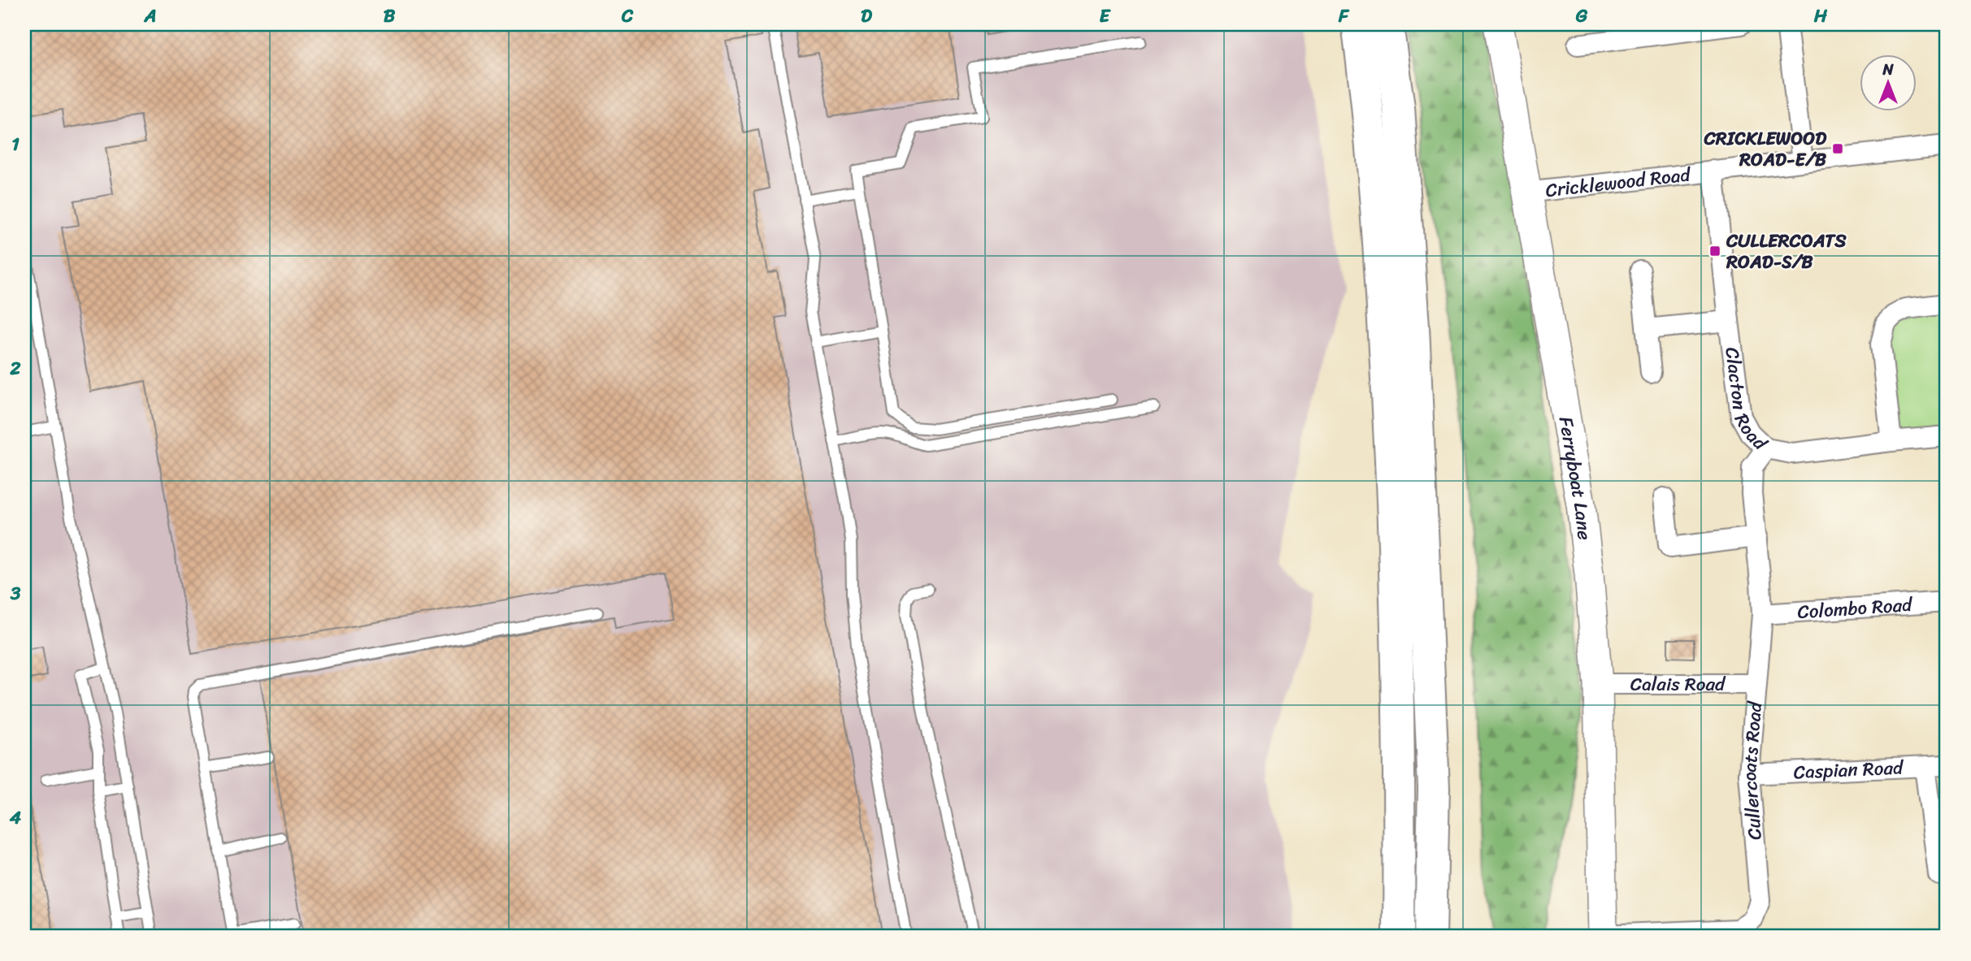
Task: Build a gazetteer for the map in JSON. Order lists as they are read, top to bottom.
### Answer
{
  "streets": {
    "street": [
      "Cricklewood Road",
      "Clacton Road",
      "Ferryboat Lane",
      "Colombo Road",
      "Calais Road",
      "Caspian Road",
      "Cullercoats Road"
    ]
  },
  "crossings": [
    ["Cricklewood Road", "Clacton Road"],
    ["Cricklewood Road", "Ferryboat Lane"],
    ["Clacton Road", "Cullercoats Road"],
    ["Ferryboat Lane", "Calais Road"],
    ["Ferryboat Lane", "Cullercoats Road"],
    ["Colombo Road", "Cullercoats Road"],
    ["Calais Road", "Cullercoats Road"],
    ["Caspian Road", "Cullercoats Road"]
  ],
  "places": {
    "transit": ["CRICKLEWOOD ROAD-E/B", "CULLERCOATS ROAD-S/B"]
  },
  "north": "top",
  "grid": {
    "columns": [
      "A",
      "B",
      "C",
      "D",
      "E",
      "F",
      "G",
      "H"
    ],
    "rows": [
      "1",
      "2",
      "3",
      "4"
    ]
  }
}
